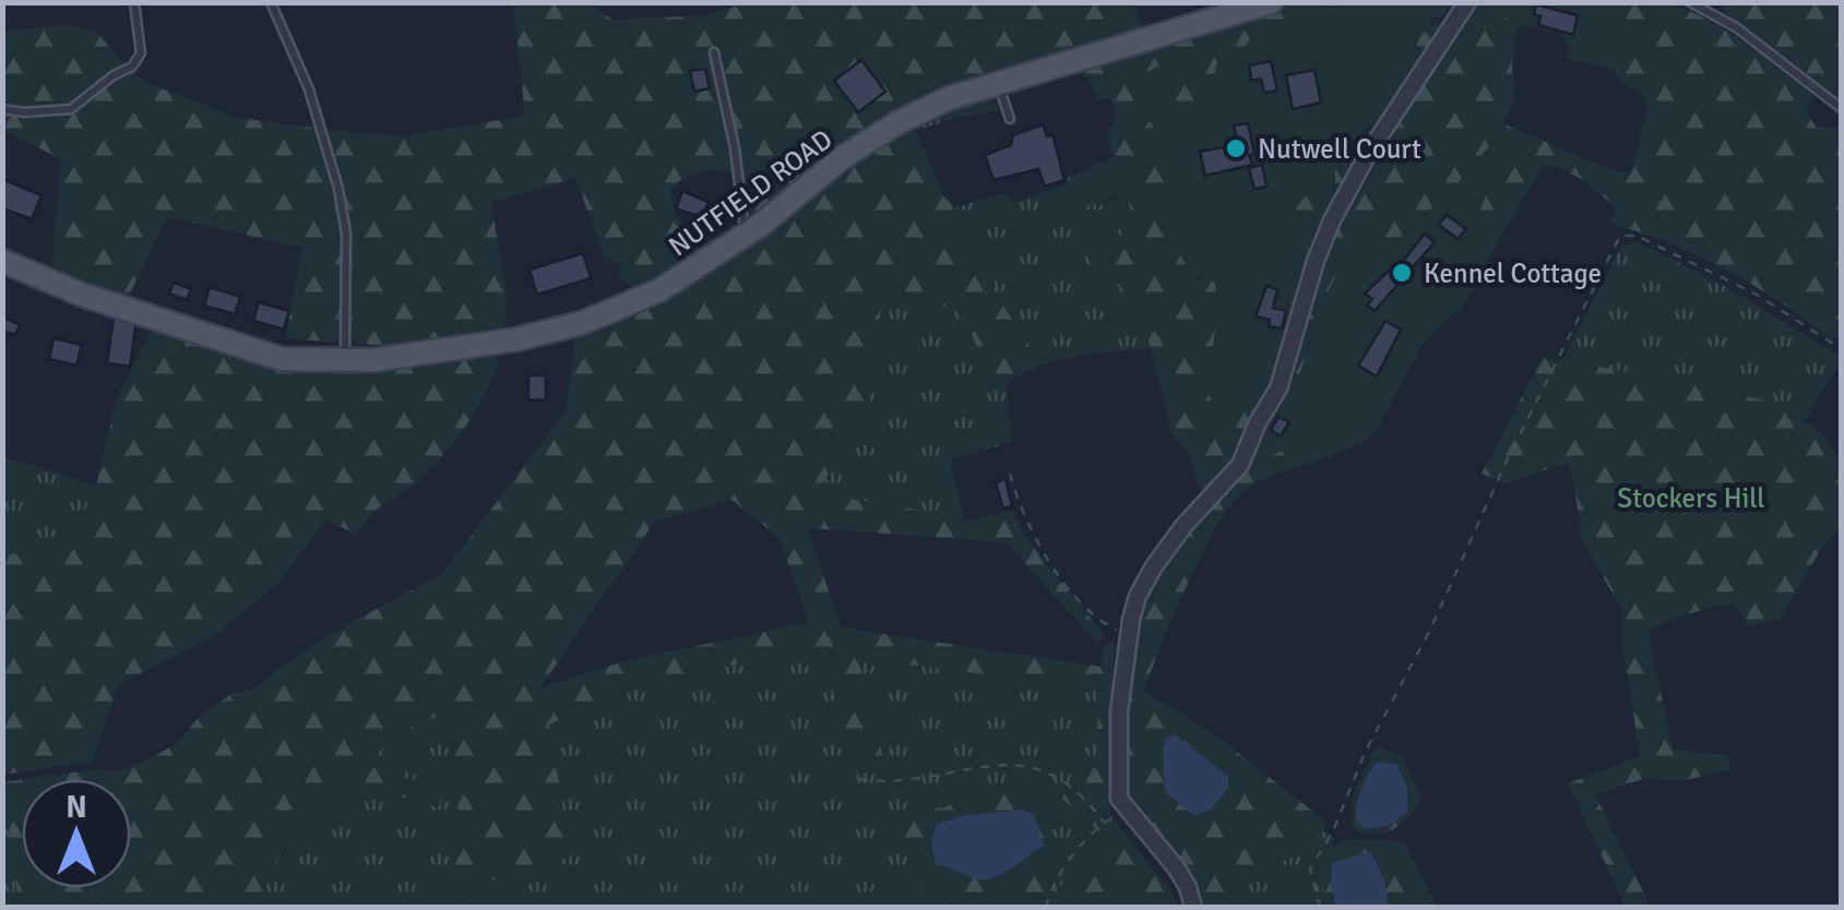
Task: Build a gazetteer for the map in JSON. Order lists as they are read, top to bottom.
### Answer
{
  "streets": {
    "main road": ["NUTFIELD ROAD"]
  },
  "parks": ["Stockers Hill"],
  "places": ["Nutwell Court", "Kennel Cottage"],
  "north": "top"
}
